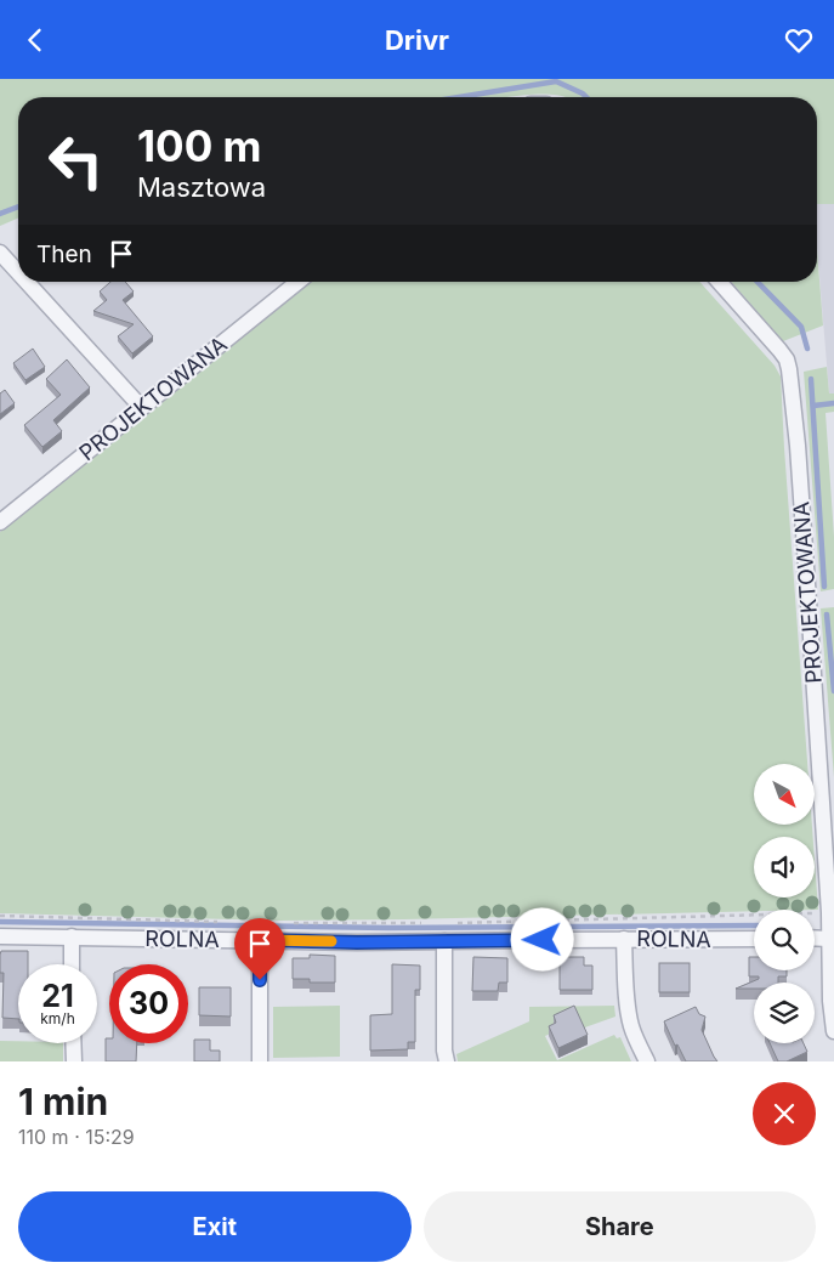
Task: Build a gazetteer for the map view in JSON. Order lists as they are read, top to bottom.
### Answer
{
  "streets": {
    "street": ["PROJEKTOWANA", "ROLNA"]
  },
  "north": "bottom right",
  "page": {
    "header": "Drivr",
    "turn": ["100 m", "Masztowa"],
    "then": "Then",
    "speed": "21 km/h",
    "limit": "30",
    "heading": ["1 min", "110 m · 15:29"],
    "buttons": ["Exit", "Share"]
  }
}
